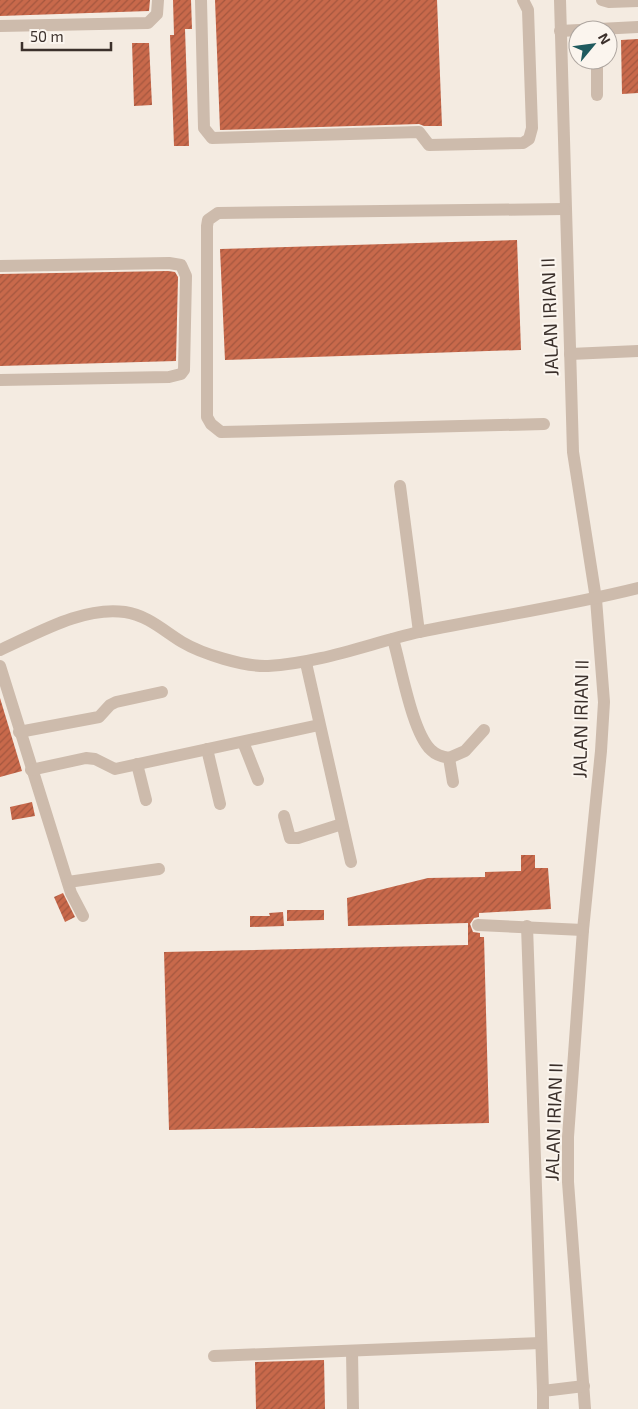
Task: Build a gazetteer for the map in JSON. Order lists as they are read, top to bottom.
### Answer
{
  "streets": {
    "street": ["JALAN IRIAN II"]
  },
  "scale_bar": "50 m",
  "north": "top right"
}
